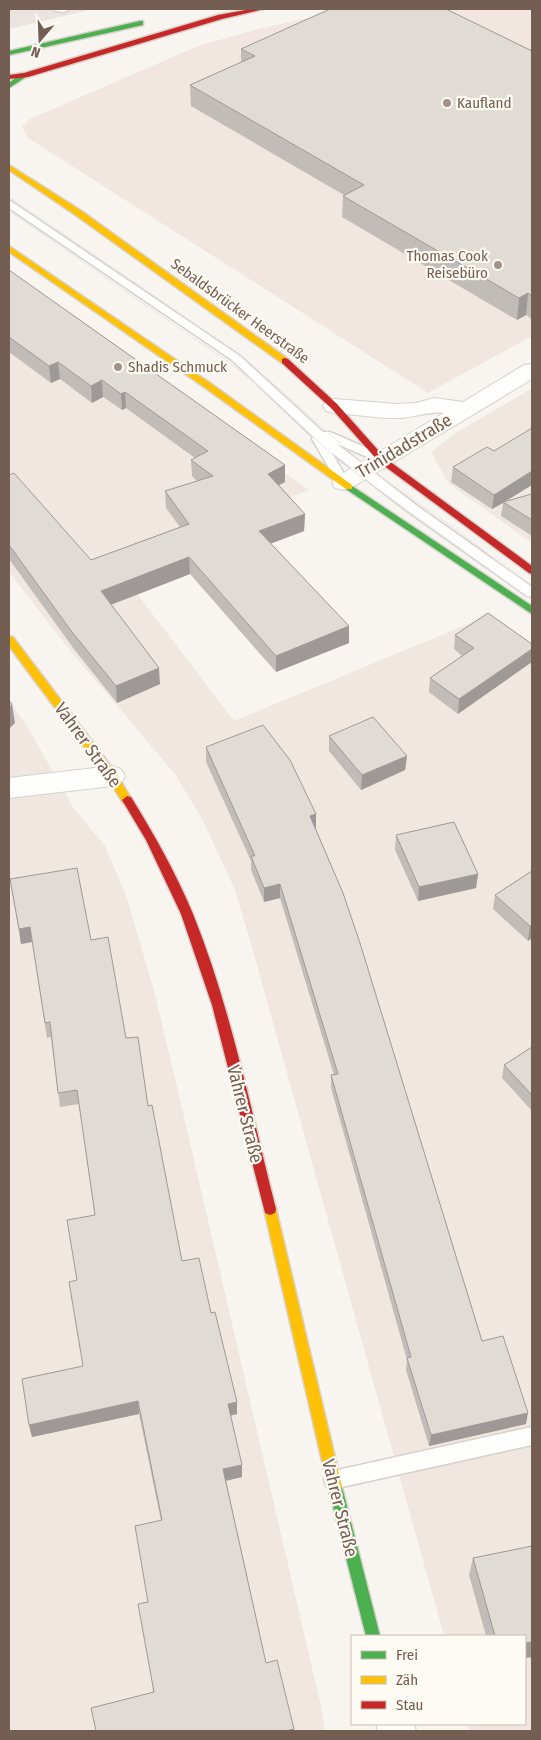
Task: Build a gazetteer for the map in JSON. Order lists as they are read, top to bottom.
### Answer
{
  "streets": {
    "main road": ["Sebaldsbrücker Heerstraße", "Vahrer Straße"],
    "street": ["Trinidadstraße"]
  },
  "crossings": [
    ["Sebaldsbrücker Heerstraße", "Trinidadstraße"]
  ],
  "places": ["Kaufland", "Thomas Cook Reisebüro", "Shadis Schmuck"],
  "legend": ["Frei", "Zäh", "Stau"],
  "north": "bottom"
}
